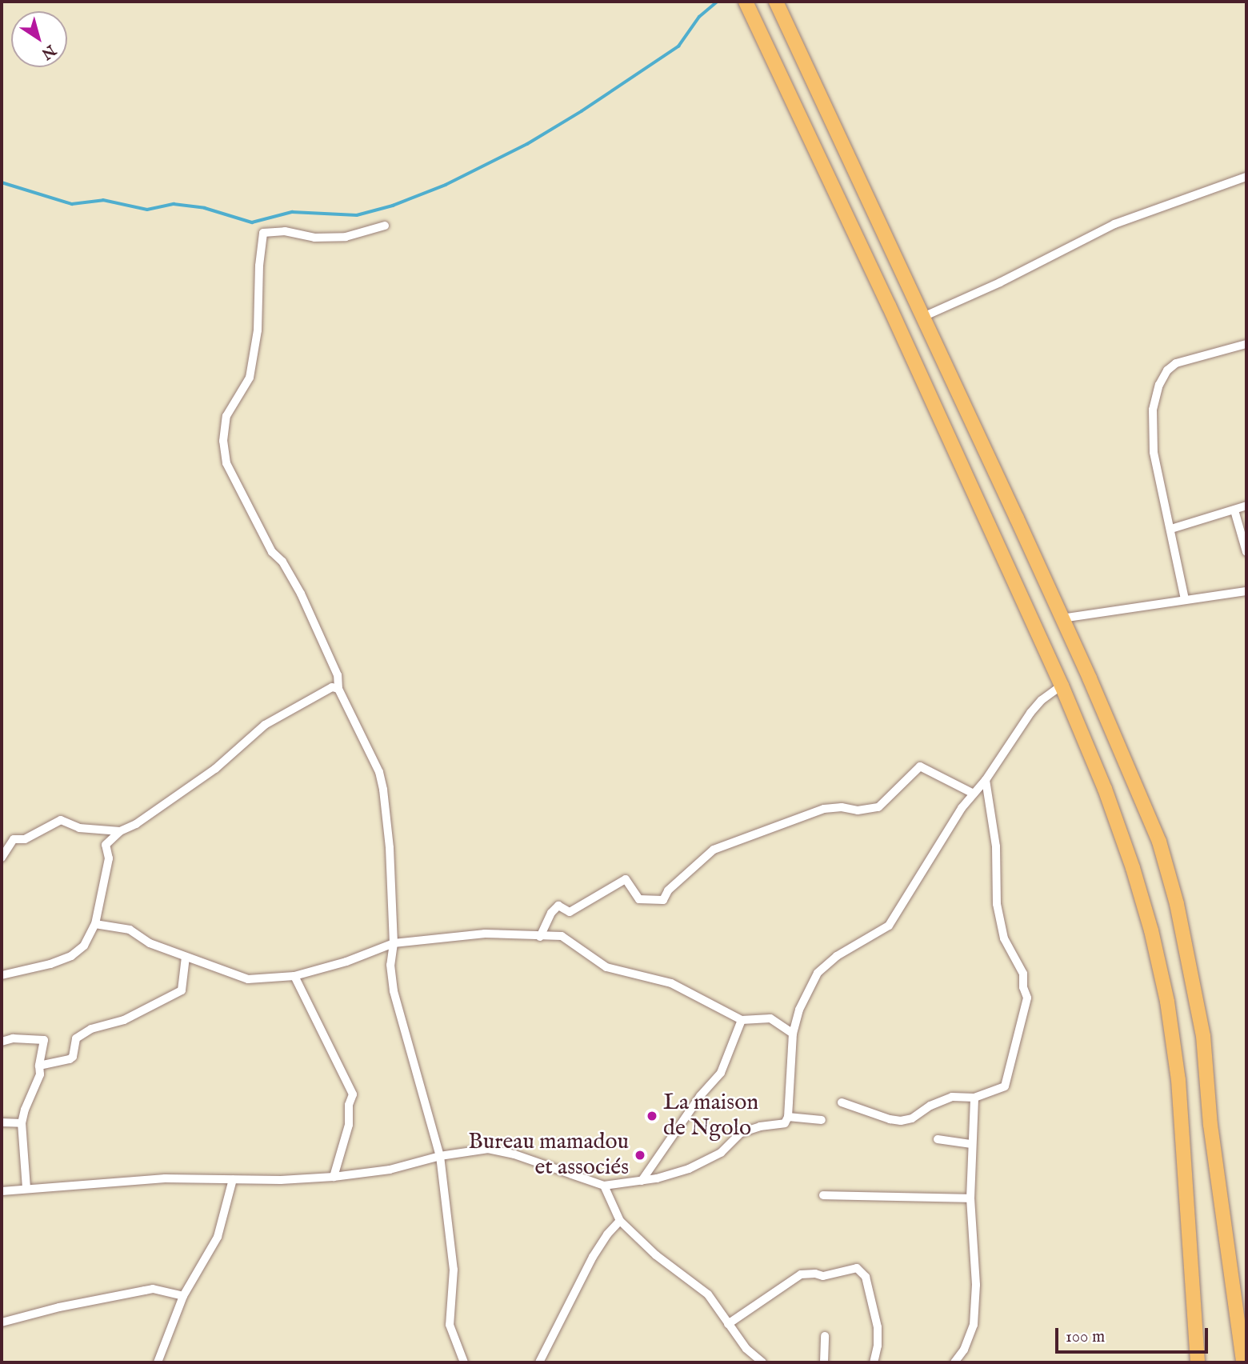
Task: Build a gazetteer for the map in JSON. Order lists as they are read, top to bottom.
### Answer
{
  "places": ["La maison de Ngolo", "Bureau mamadou et associés"],
  "scale_bar": "100 m",
  "north": "bottom right"
}
